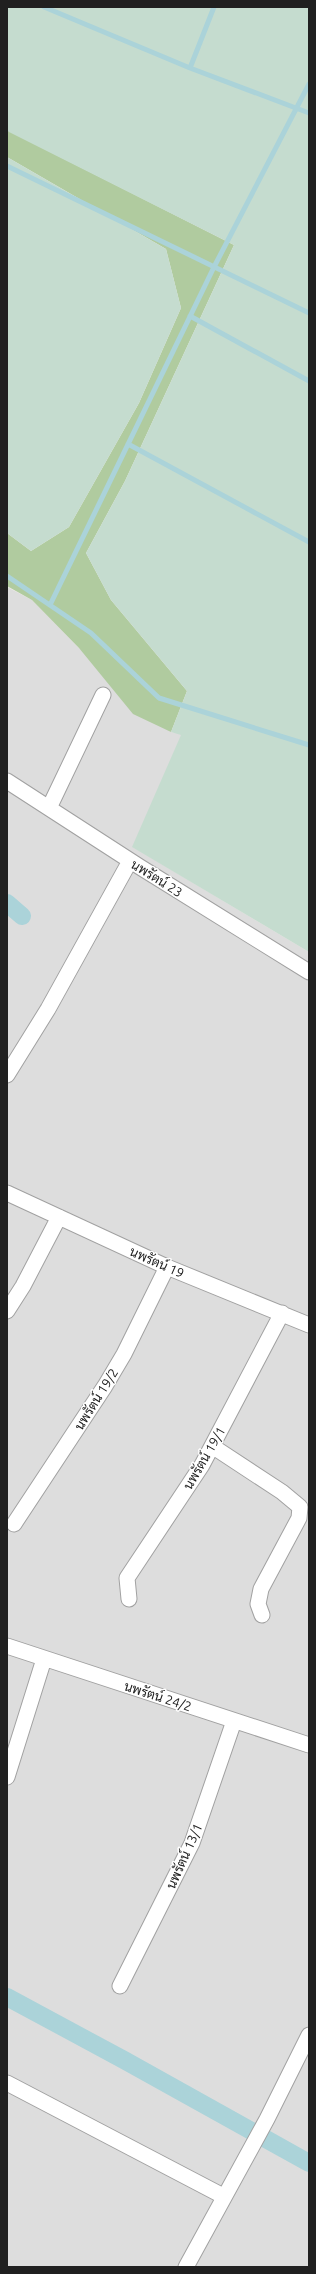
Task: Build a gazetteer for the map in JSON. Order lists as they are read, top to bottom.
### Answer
{
  "streets": {
    "street": [
      "นพรัตน์ 23",
      "นพรัตน์ 19",
      "นพรัตน์ 19/2",
      "นพรัตน์ 19/1",
      "นพรัตน์ 24/2",
      "นพรัตน์ 13/1"
    ]
  },
  "crossings": [
    ["นพรัตน์ 19", "นพรัตน์ 19/2"],
    ["นพรัตน์ 19", "นพรัตน์ 19/1"],
    ["นพรัตน์ 24/2", "นพรัตน์ 13/1"]
  ]
}
